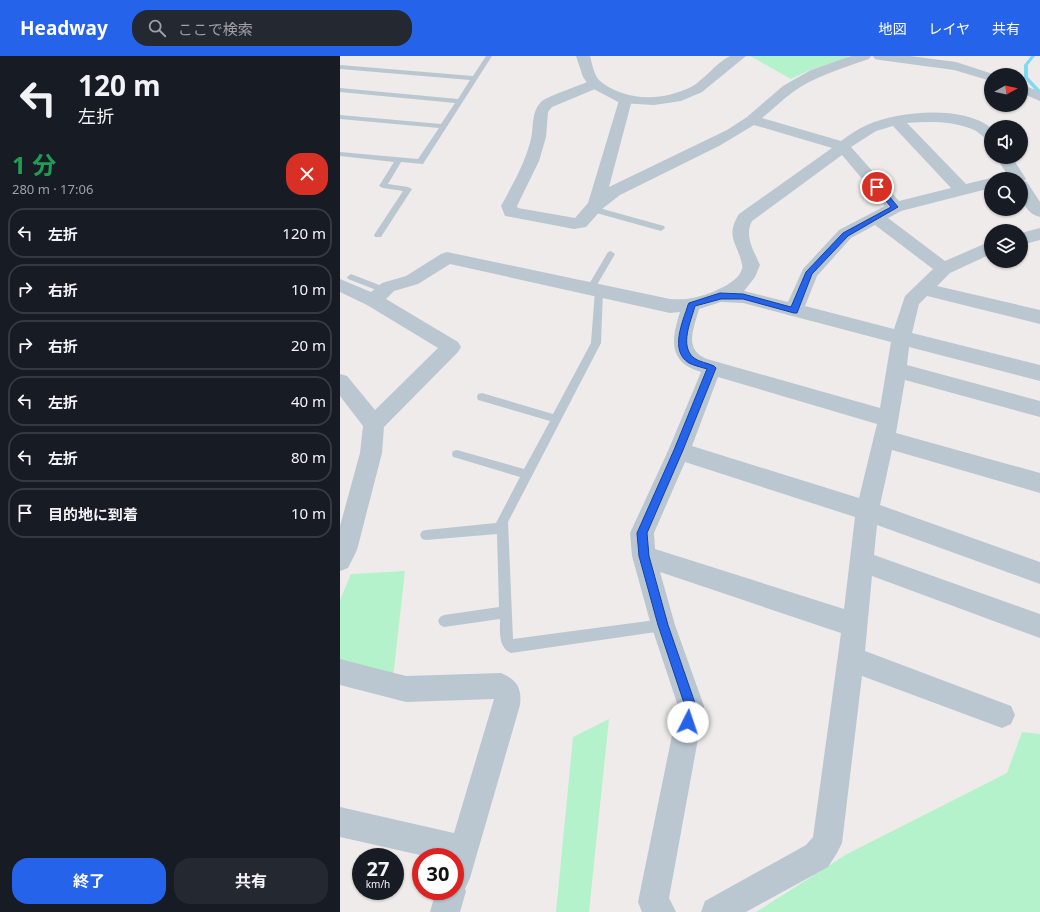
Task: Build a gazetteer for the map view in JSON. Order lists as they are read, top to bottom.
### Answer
{
  "north": "right",
  "page": {
    "header": "Headway",
    "search": "ここで検索",
    "nav": ["地図", "レイヤ", "共有"],
    "turn": ["120 m", "左折"],
    "heading": ["1 分", "280 m · 17:06"],
    "list": [
      {
        "name": "左折",
        "value": "120 m"
      },
      {
        "name": "右折",
        "value": "10 m"
      },
      {
        "name": "右折",
        "value": "20 m"
      },
      {
        "name": "左折",
        "value": "40 m"
      },
      {
        "name": "左折",
        "value": "80 m"
      },
      {
        "name": "目的地に到着",
        "value": "10 m"
      }
    ],
    "speed": "27 km/h",
    "limit": "30",
    "buttons": ["終了", "共有"]
  }
}
